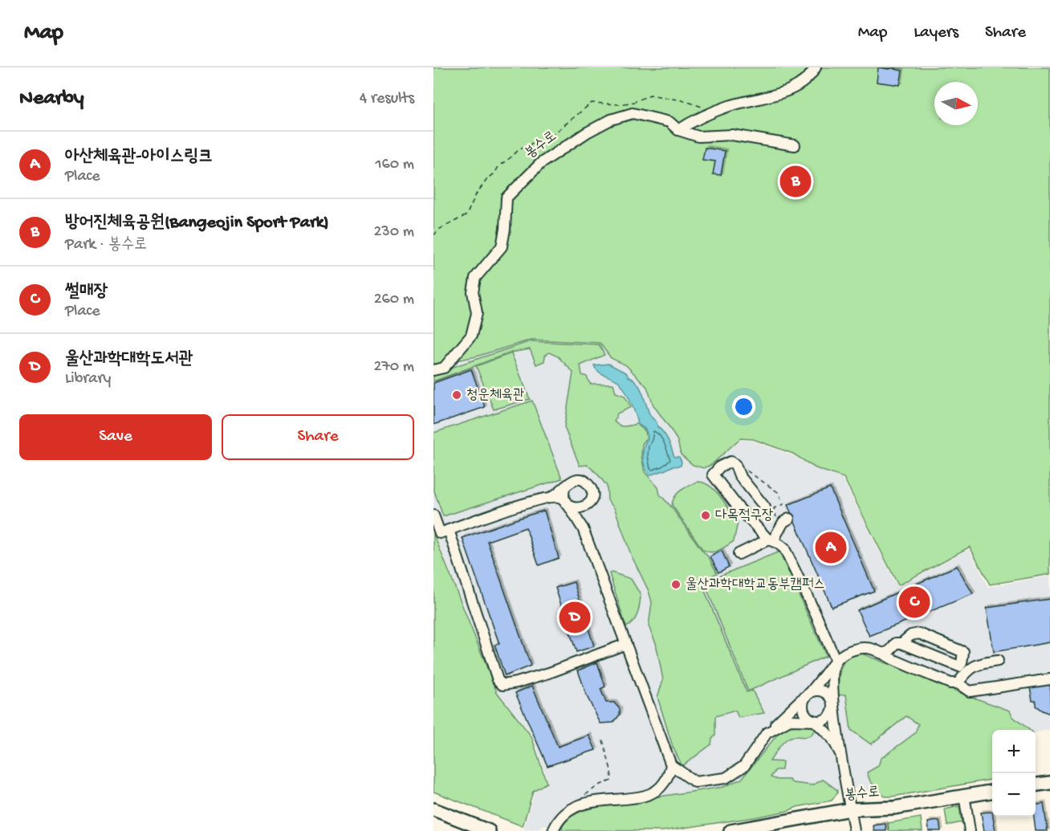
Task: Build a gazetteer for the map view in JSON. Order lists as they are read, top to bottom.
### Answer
{
  "streets": {
    "main road": ["봉수로"]
  },
  "places": ["청운체육관", "다목적구장", "울산과학대학교동부캠퍼스"],
  "north": "right",
  "page": {
    "header": "Map",
    "nav": ["Map", "Layers", "Share"],
    "heading": ["Nearby", "4 results"],
    "list": [
      {
        "mark": "A",
        "name": "아산체육관-아이스링크",
        "note": "Place",
        "value": "160 m"
      },
      {
        "mark": "B",
        "name": "방어진체육공원(Bangeojin Sport Park)",
        "note": "Park · 봉수로",
        "value": "230 m"
      },
      {
        "mark": "C",
        "name": "썰매장",
        "note": "Place",
        "value": "260 m"
      },
      {
        "mark": "D",
        "name": "울산과학대학도서관",
        "note": "Library",
        "value": "270 m"
      }
    ],
    "pins": [
      "B",
      "A",
      "C",
      "D"
    ],
    "buttons": ["Save", "Share"],
    "map_buttons": ["+", "−"]
  }
}
